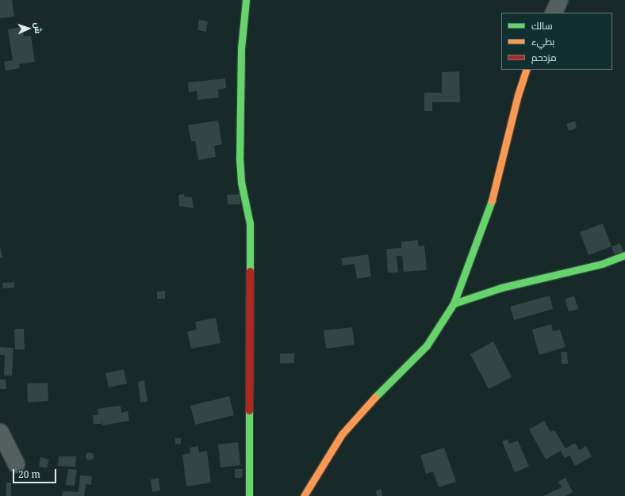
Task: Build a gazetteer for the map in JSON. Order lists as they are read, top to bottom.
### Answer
{
  "legend": ["سالك", "بطيء", "مزدحم"],
  "scale_bar": "20 m",
  "north": "right"
}
